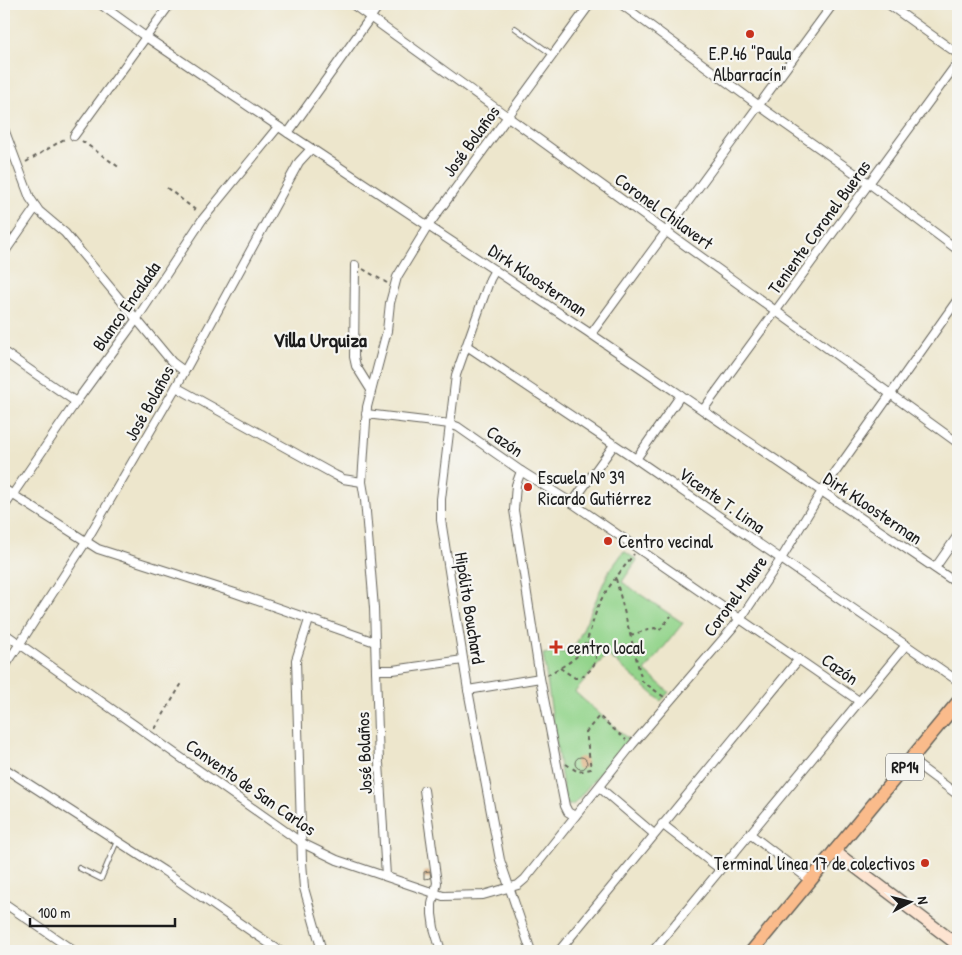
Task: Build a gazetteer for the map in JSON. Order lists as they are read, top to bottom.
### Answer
{
  "streets": {
    "main road": ["RP14"],
    "street": [
      "José Bolaños",
      "Coronel Chilavert",
      "Teniente Coronel Bueras",
      "Dirk Kloosterman",
      "Blanco Encalada",
      "Cazón",
      "Vicente T. Lima",
      "Coronel Maure",
      "Hipólito Bouchard",
      "Convento de San Carlos"
    ]
  },
  "crossings": [
    ["José Bolaños", "Coronel Chilavert"],
    ["José Bolaños", "Dirk Kloosterman"],
    ["José Bolaños", "Cazón"],
    ["José Bolaños", "Convento de San Carlos"],
    ["Coronel Chilavert", "Teniente Coronel Bueras"],
    ["Coronel Chilavert", "Coronel Maure"],
    ["Teniente Coronel Bueras", "Dirk Kloosterman"],
    ["Dirk Kloosterman", "Blanco Encalada"],
    ["Dirk Kloosterman", "Coronel Maure"],
    ["Dirk Kloosterman", "Hipólito Bouchard"],
    ["Cazón", "Coronel Maure"],
    ["Cazón", "Hipólito Bouchard"],
    ["Vicente T. Lima", "Coronel Maure"],
    ["Vicente T. Lima", "Hipólito Bouchard"],
    ["Coronel Maure", "Hipólito Bouchard"],
    ["Coronel Maure", "Convento de San Carlos"],
    ["Hipólito Bouchard", "Convento de San Carlos"]
  ],
  "districts": ["Villa Urquiza"],
  "places": {
    "other": [
      "E.P.46 \"Paula Albarracín\"",
      "Escuela Nº 39 Ricardo Gutiérrez",
      "Centro vecinal",
      "Terminal línea 17 de colectivos"
    ],
    "health": ["centro local"]
  },
  "scale_bar": "100 m",
  "north": "right"
}
